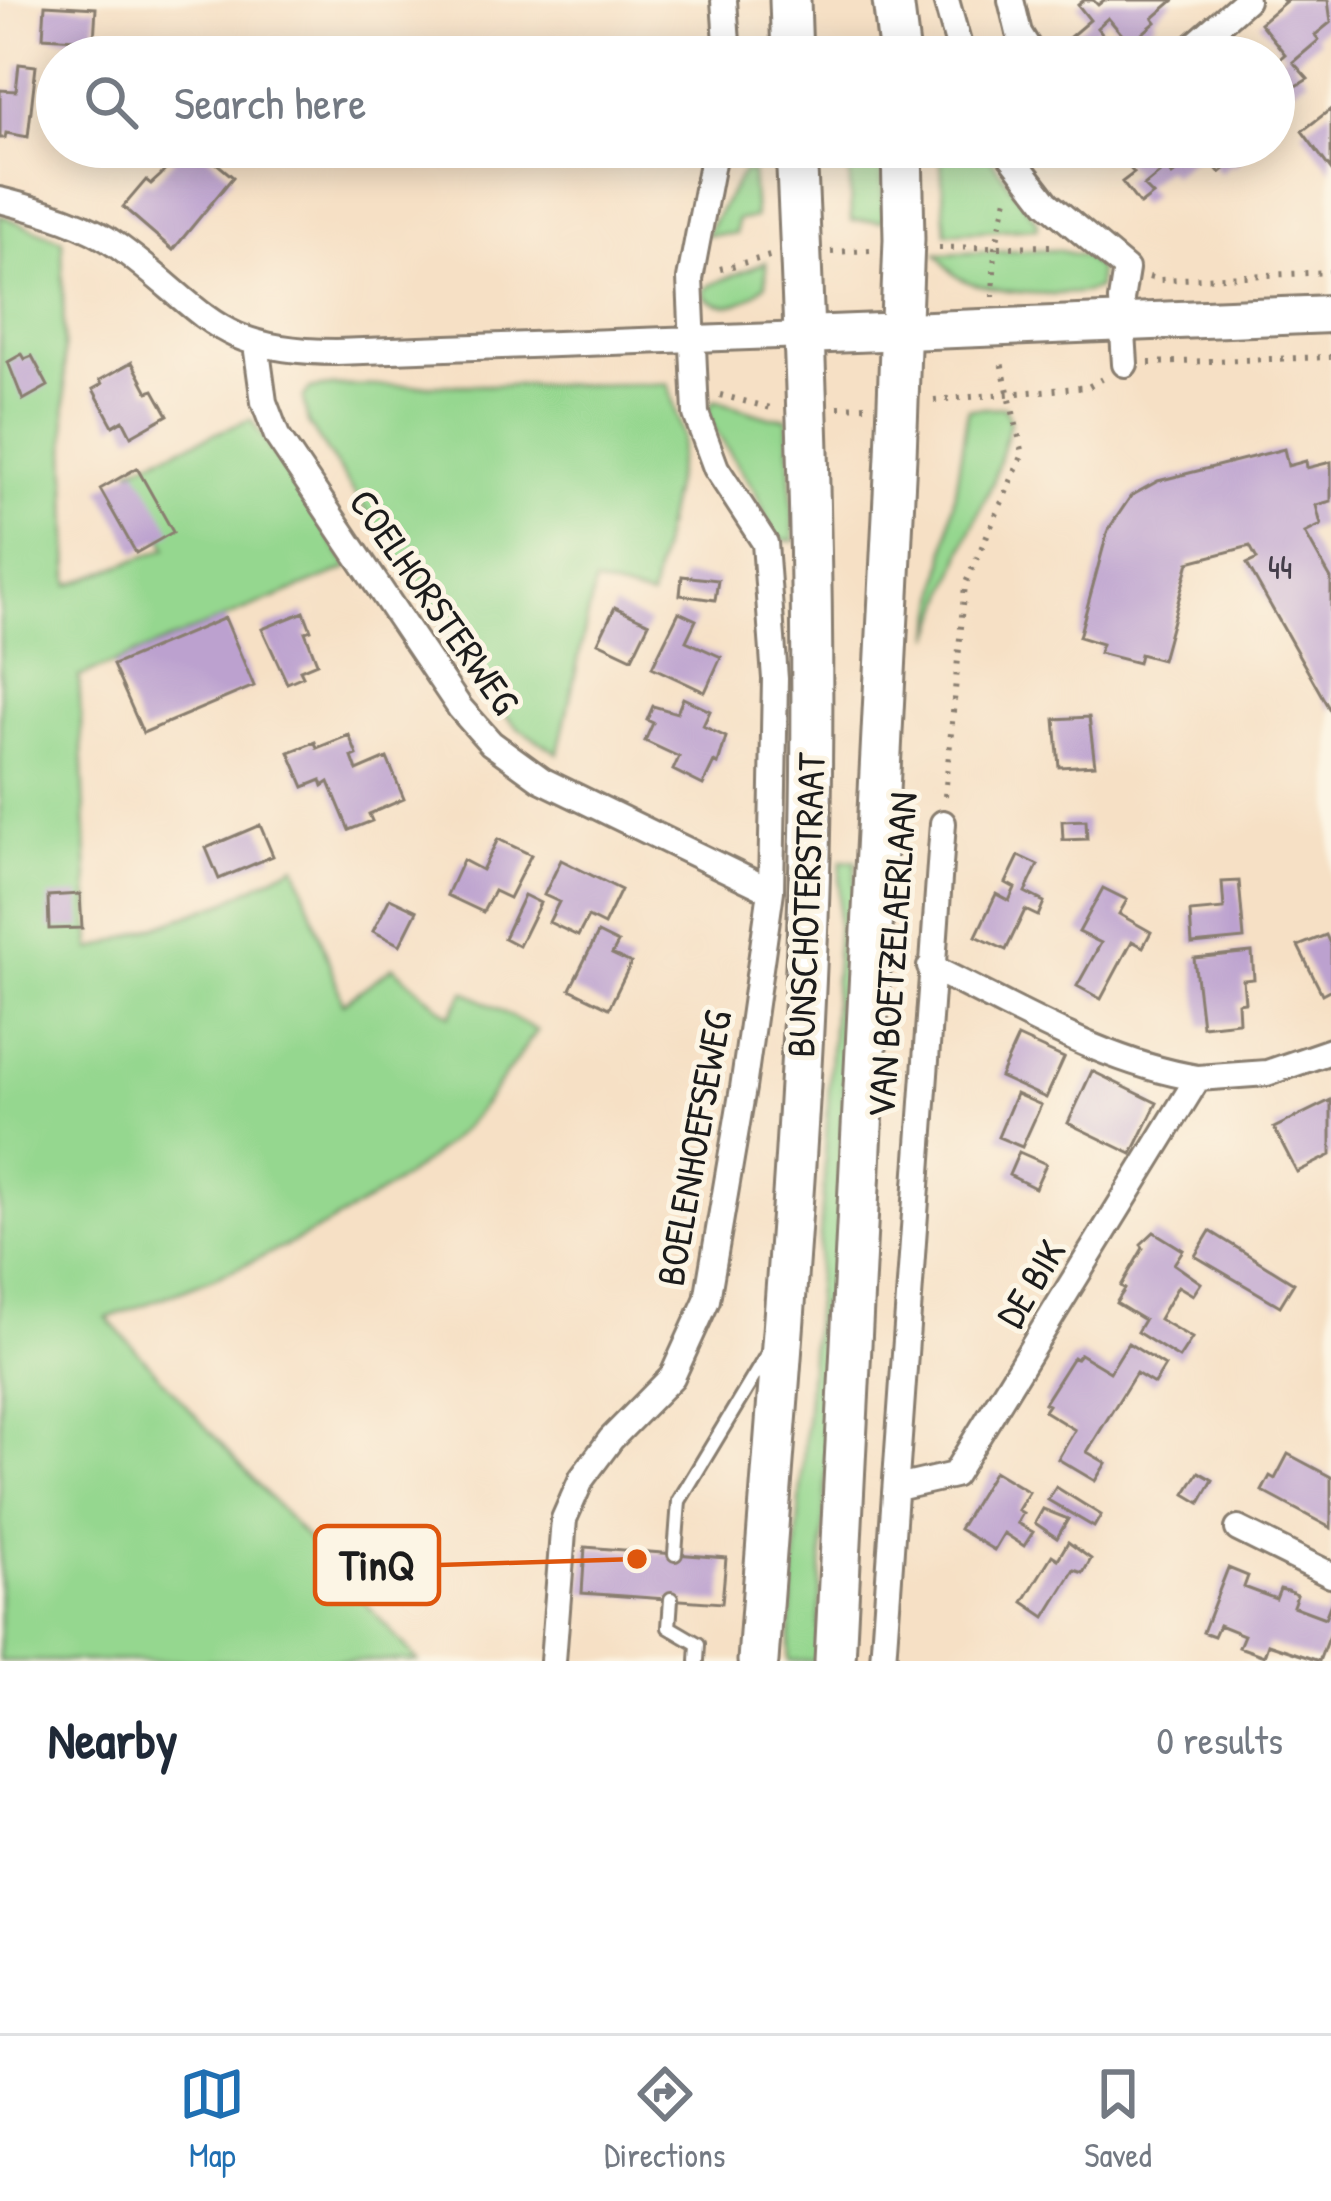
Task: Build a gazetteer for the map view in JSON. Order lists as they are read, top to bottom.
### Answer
{
  "streets": {
    "main road": ["BUNSCHOTERSTRAAT"],
    "street": [
      "COELHORSTERWEG",
      "VAN BOETZELAERLAAN",
      "BOELENHOEFSEWEG",
      "DE BIK"
    ]
  },
  "crossings": [
    ["COELHORSTERWEG", "BUNSCHOTERSTRAAT"],
    ["COELHORSTERWEG", "BOELENHOEFSEWEG"],
    ["BUNSCHOTERSTRAAT", "BOELENHOEFSEWEG"],
    ["VAN BOETZELAERLAAN", "DE BIK"]
  ],
  "places": ["TinQ"],
  "house_numbers": ["44"],
  "page": {
    "search": "Search here",
    "heading": ["Nearby", "0 results"],
    "nav": ["Map", "Directions", "Saved"]
  }
}
